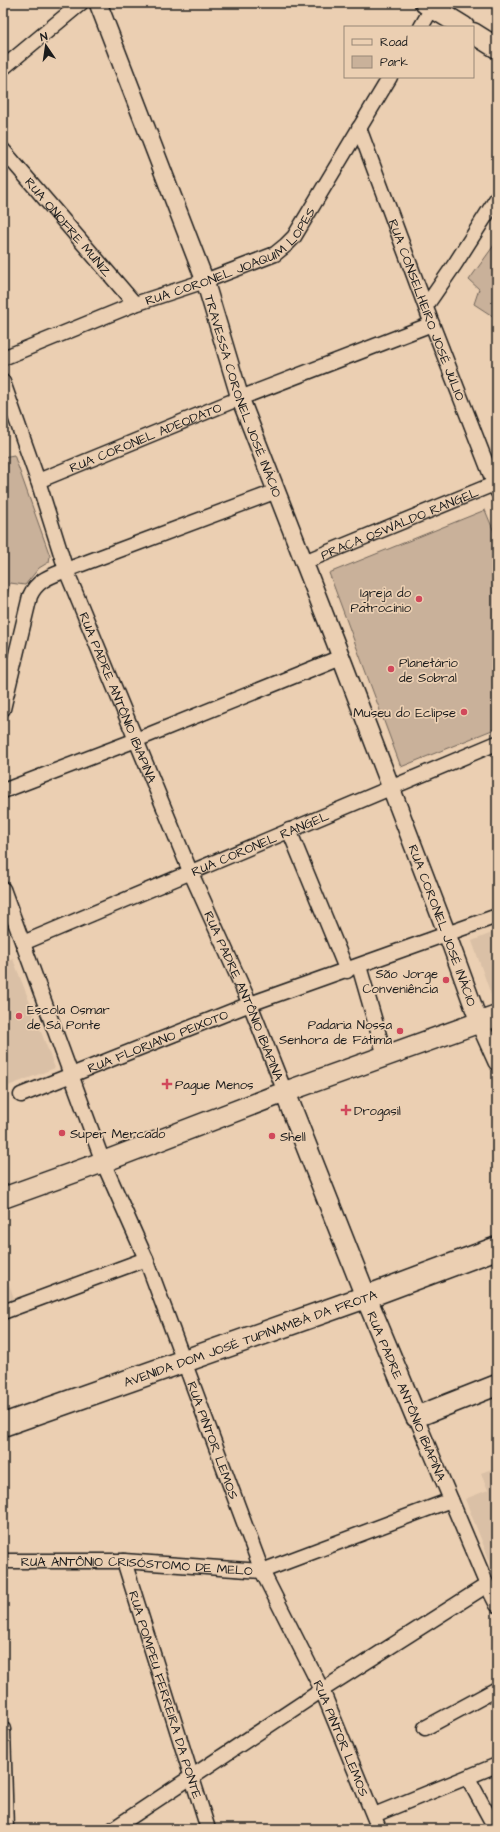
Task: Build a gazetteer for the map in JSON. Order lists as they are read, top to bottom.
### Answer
{
  "streets": {
    "main road": ["RUA PADRE ANTÔNIO IBIAPINA", "AVENIDA DOM JOSÉ TUPINAMBÁ DA FROTA"],
    "street": [
      "RUA ONOFRE MUNIZ",
      "RUA CORONEL JOAQUIM LOPES",
      "RUA CONSELHEIRO JOSÉ JÚLIO",
      "TRAVESSA CORONEL JOSÉ INÁCIO",
      "RUA CORONEL ADEODATO",
      "PRAÇA OSWALDO RANGEL",
      "RUA CORONEL RANGEL",
      "RUA CORONEL JOSÉ INÁCIO",
      "RUA FLORIANO PEIXOTO",
      "RUA PINTOR LEMOS",
      "RUA ANTÔNIO CRISÓSTOMO DE MELO",
      "RUA POMPEU FERREIRA DA PONTE"
    ]
  },
  "crossings": [
    ["RUA ONOFRE MUNIZ", "RUA CORONEL JOAQUIM LOPES"],
    ["RUA CORONEL JOAQUIM LOPES", "RUA CONSELHEIRO JOSÉ JÚLIO"],
    ["RUA CORONEL JOAQUIM LOPES", "TRAVESSA CORONEL JOSÉ INÁCIO"],
    ["RUA CONSELHEIRO JOSÉ JÚLIO", "RUA CORONEL ADEODATO"],
    ["RUA CONSELHEIRO JOSÉ JÚLIO", "PRAÇA OSWALDO RANGEL"],
    ["TRAVESSA CORONEL JOSÉ INÁCIO", "RUA CORONEL ADEODATO"],
    ["TRAVESSA CORONEL JOSÉ INÁCIO", "PRAÇA OSWALDO RANGEL"],
    ["TRAVESSA CORONEL JOSÉ INÁCIO", "RUA CORONEL RANGEL"],
    ["TRAVESSA CORONEL JOSÉ INÁCIO", "RUA CORONEL JOSÉ INÁCIO"],
    ["RUA CORONEL ADEODATO", "RUA PADRE ANTÔNIO IBIAPINA"],
    ["RUA PADRE ANTÔNIO IBIAPINA", "RUA CORONEL RANGEL"],
    ["RUA PADRE ANTÔNIO IBIAPINA", "RUA FLORIANO PEIXOTO"],
    ["RUA PADRE ANTÔNIO IBIAPINA", "AVENIDA DOM JOSÉ TUPINAMBÁ DA FROTA"],
    ["RUA PADRE ANTÔNIO IBIAPINA", "RUA ANTÔNIO CRISÓSTOMO DE MELO"],
    ["RUA CORONEL RANGEL", "RUA CORONEL JOSÉ INÁCIO"],
    ["RUA CORONEL RANGEL", "RUA PINTOR LEMOS"],
    ["RUA CORONEL JOSÉ INÁCIO", "RUA FLORIANO PEIXOTO"],
    ["RUA FLORIANO PEIXOTO", "RUA PINTOR LEMOS"],
    ["AVENIDA DOM JOSÉ TUPINAMBÁ DA FROTA", "RUA PINTOR LEMOS"],
    ["RUA PINTOR LEMOS", "RUA ANTÔNIO CRISÓSTOMO DE MELO"],
    ["RUA ANTÔNIO CRISÓSTOMO DE MELO", "RUA POMPEU FERREIRA DA PONTE"]
  ],
  "places": {
    "other": [
      "Igreja do Patrocínio",
      "Planetário de Sobral",
      "Museu do Eclipse",
      "São Jorge Conveniência",
      "Escola Osmar de Sá Ponte",
      "Padaria Nossa Senhora de Fátima",
      "Super Mercado",
      "Shell"
    ],
    "health": ["Pague Menos", "Drogasil"]
  },
  "legend": ["Road", "Park"],
  "north": "top"
}
